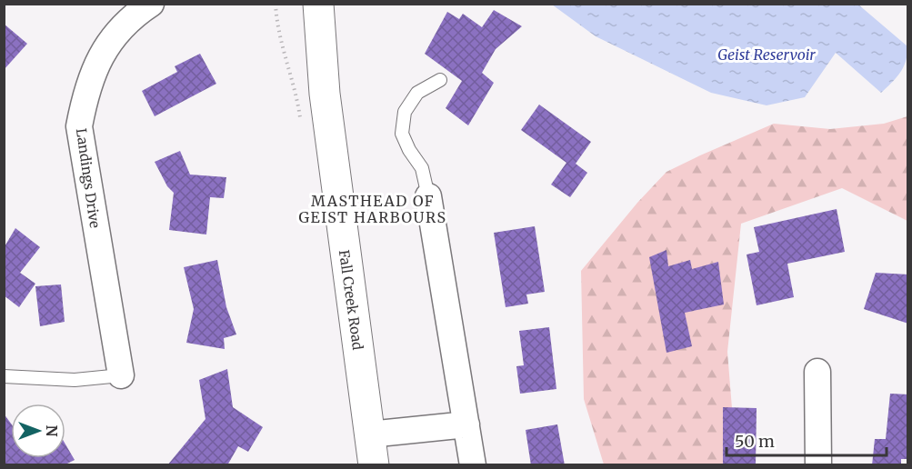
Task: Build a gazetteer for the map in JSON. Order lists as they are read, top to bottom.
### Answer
{
  "streets": {
    "main road": ["Fall Creek Road"],
    "street": ["Landings Drive"]
  },
  "districts": ["MASTHEAD OF GEIST HARBOURS"],
  "water": ["Geist Reservoir"],
  "scale_bar": "50 m",
  "north": "right"
}
